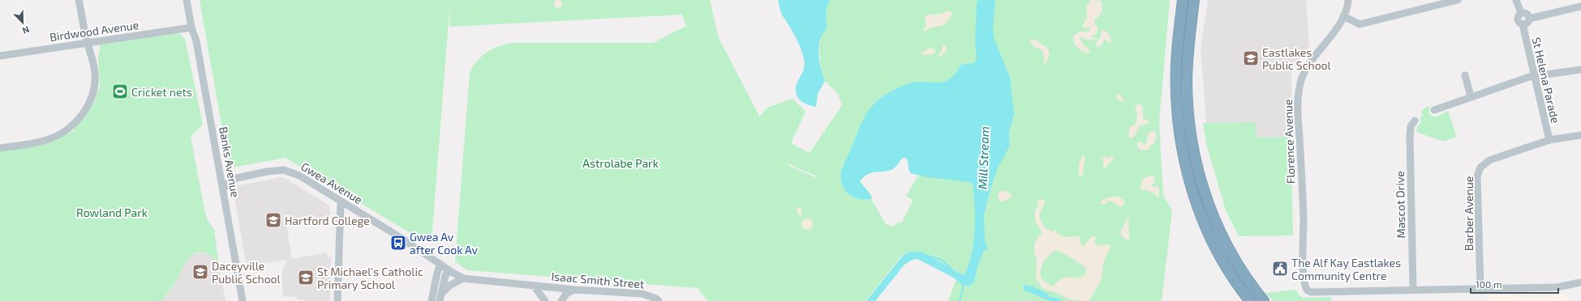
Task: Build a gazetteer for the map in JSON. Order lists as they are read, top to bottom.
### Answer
{
  "streets": {
    "street": [
      "Birdwood Avenue",
      "St Helena Parade",
      "Florence Avenue",
      "Banks Avenue",
      "Gwea Avenue",
      "Mascot Drive",
      "Barber Avenue",
      "Isaac Smith Street"
    ]
  },
  "crossings": [
    ["Birdwood Avenue", "Banks Avenue"],
    ["St Helena Parade", "Barber Avenue"],
    ["Florence Avenue", "Mascot Drive"],
    ["Banks Avenue", "Gwea Avenue"],
    ["Gwea Avenue", "Isaac Smith Street"]
  ],
  "water": ["Mill Stream"],
  "parks": ["Astrolabe Park", "Rowland Park"],
  "places": {
    "school or university": [
      "Eastlakes Public School",
      "Hartford College",
      "Daceyville Public School",
      "St Michael's Catholic Primary School"
    ],
    "sports": ["Cricket nets"],
    "bus stop": ["Gwea Av after Cook Av"],
    "public building": ["The Alf Kay Eastlakes Community Centre"]
  },
  "scale_bar": "100 m",
  "north": "bottom right"
}
